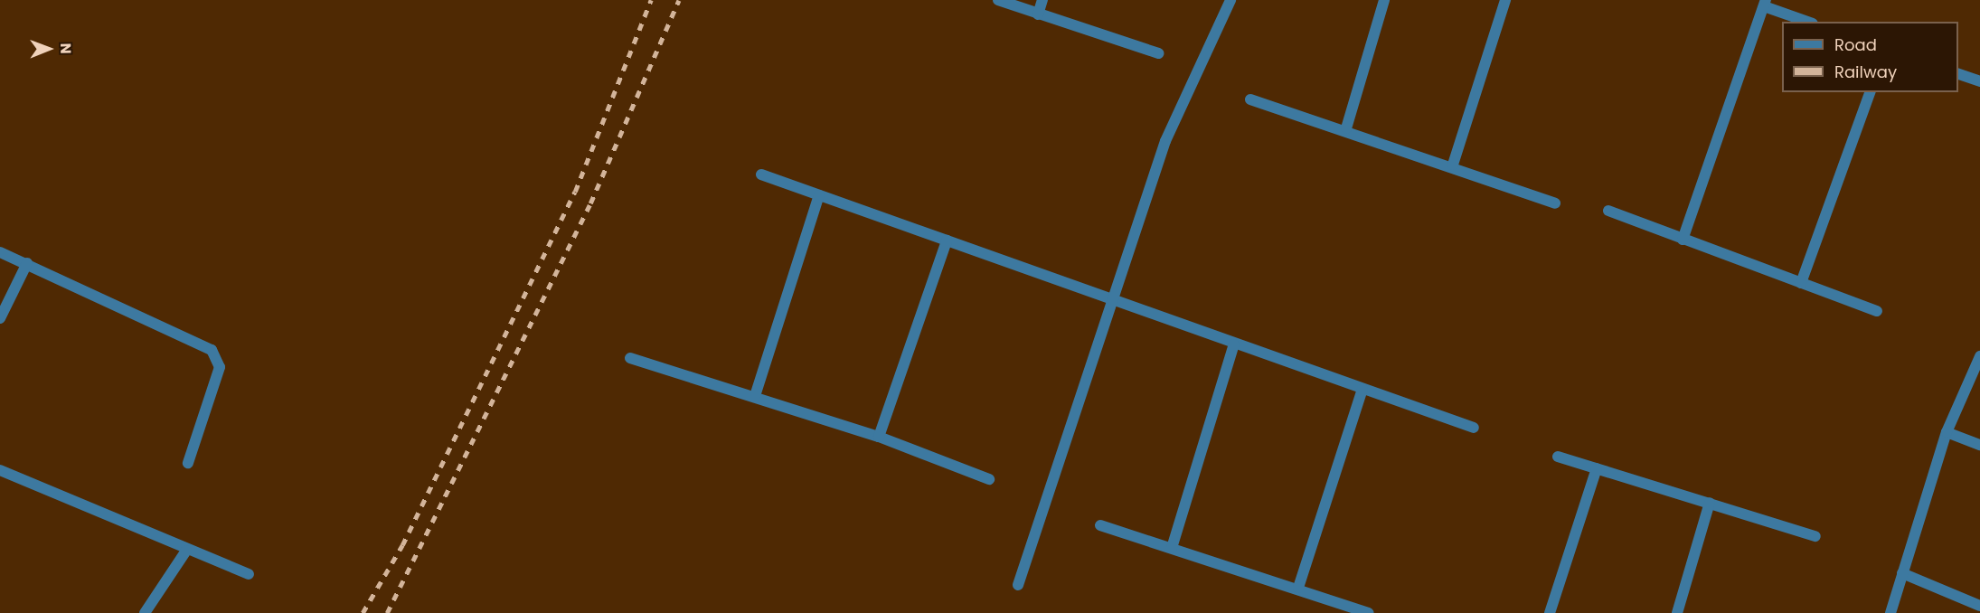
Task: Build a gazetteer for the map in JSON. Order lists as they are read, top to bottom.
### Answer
{
  "legend": ["Road", "Railway"],
  "north": "right"
}
